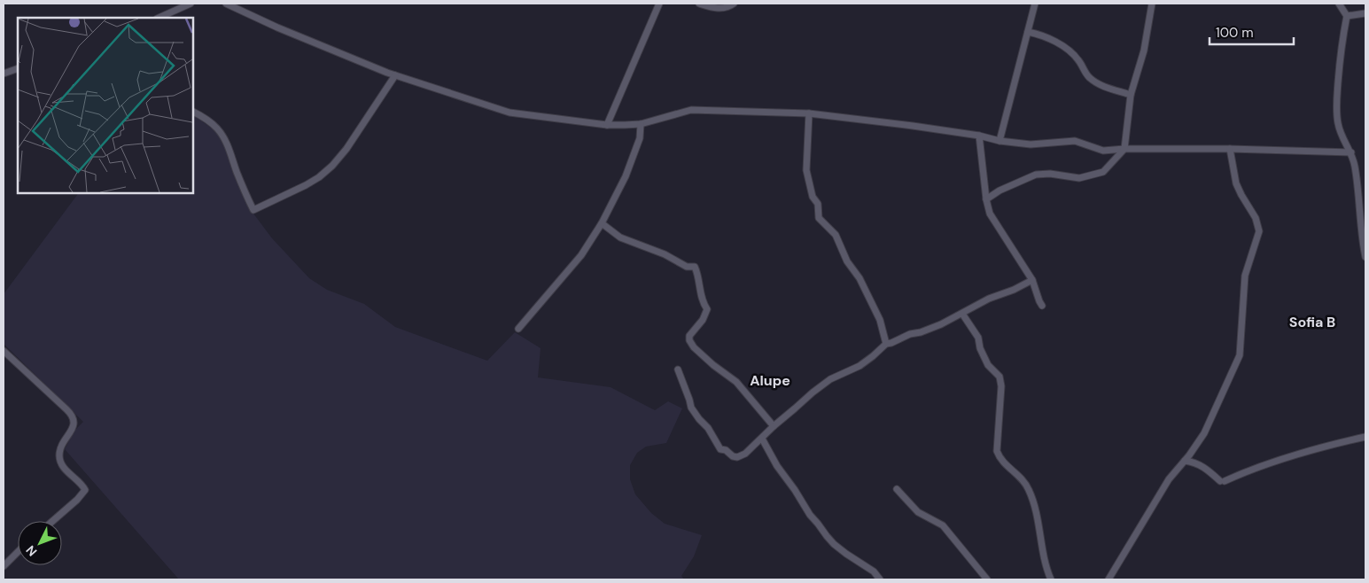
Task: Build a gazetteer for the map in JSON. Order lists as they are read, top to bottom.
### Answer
{
  "districts": ["Sofia B", "Alupe"],
  "scale_bar": "100 m",
  "north": "bottom left"
}
